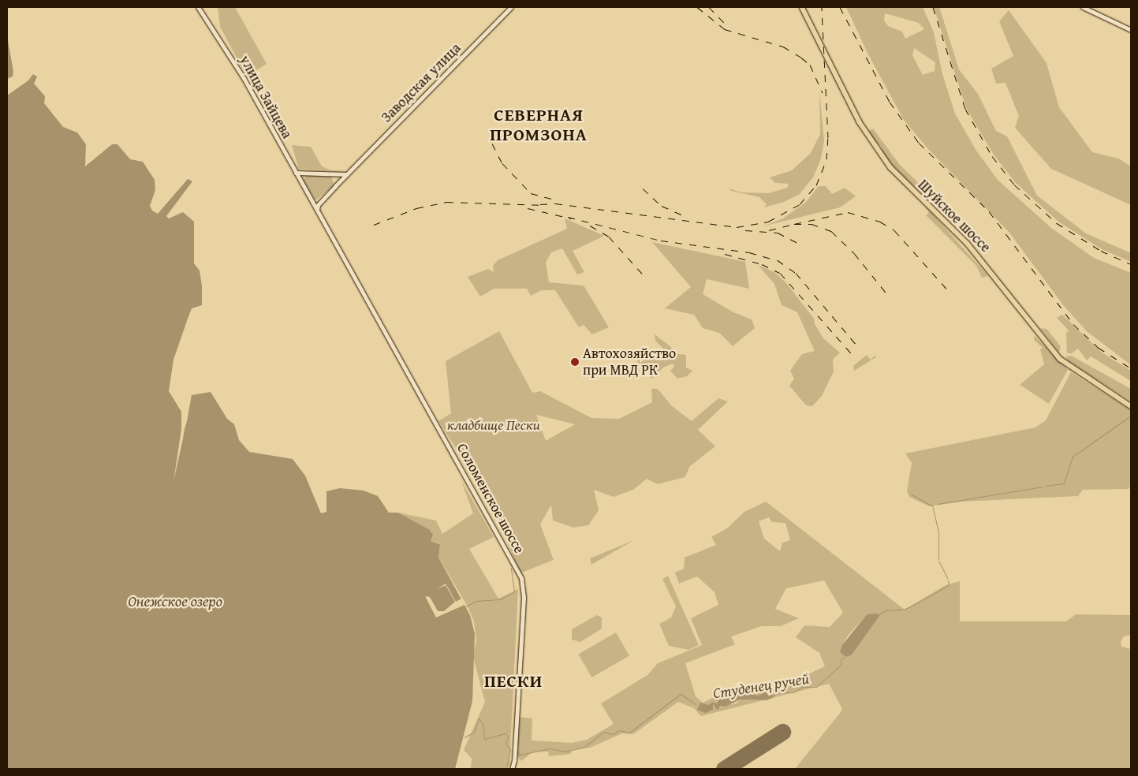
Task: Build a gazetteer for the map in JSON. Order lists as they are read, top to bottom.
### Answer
{
  "streets": {
    "main road": [
      "Заводская улица",
      "улица Зайцева",
      "Шуйское шоссе",
      "Соломенское шоссе"
    ]
  },
  "crossings": [
    ["улица Зайцева", "Соломенское шоссе"]
  ],
  "districts": ["СЕВЕРНАЯ ПРОМЗОНА", "ПЕСКИ"],
  "water": ["Онежское озеро", "Студенец ручей"],
  "parks": ["кладбище Пески"],
  "places": ["Автохозяйство при МВД РК"]
}
